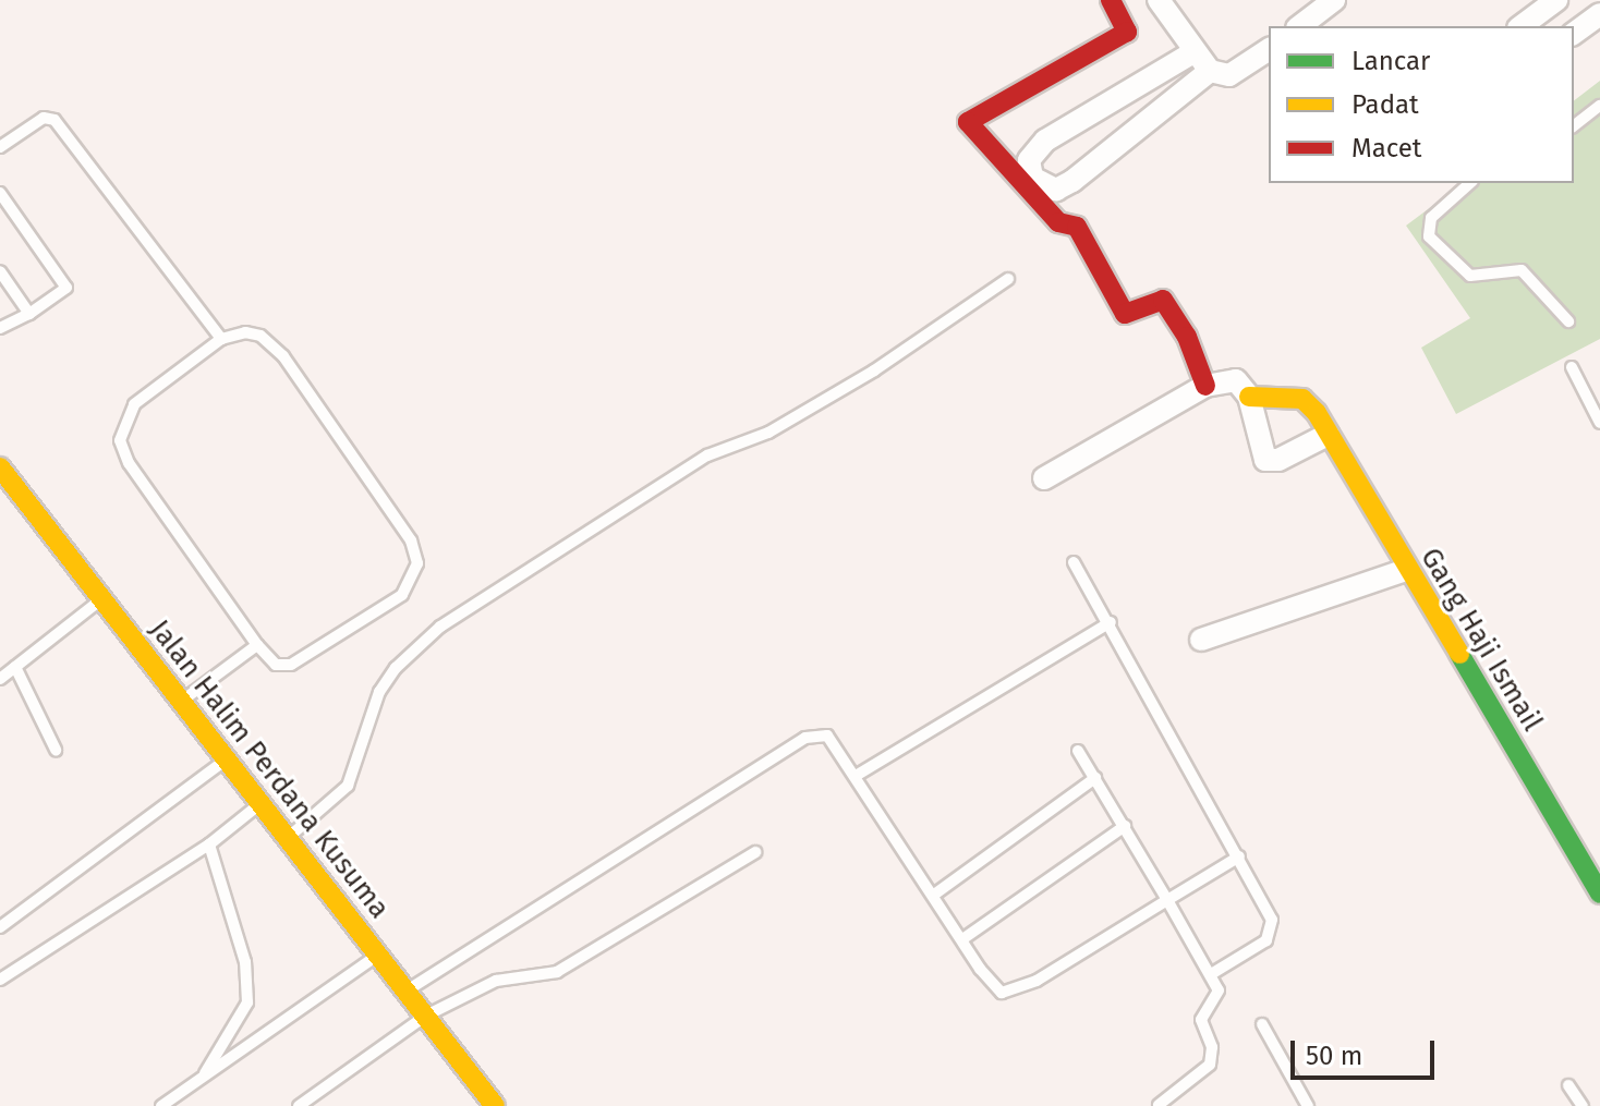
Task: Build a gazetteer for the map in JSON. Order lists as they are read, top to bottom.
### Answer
{
  "streets": {
    "street": ["Gang Haji Ismail", "Jalan Halim Perdana Kusuma"]
  },
  "legend": ["Lancar", "Padat", "Macet"],
  "scale_bar": "50 m"
}
